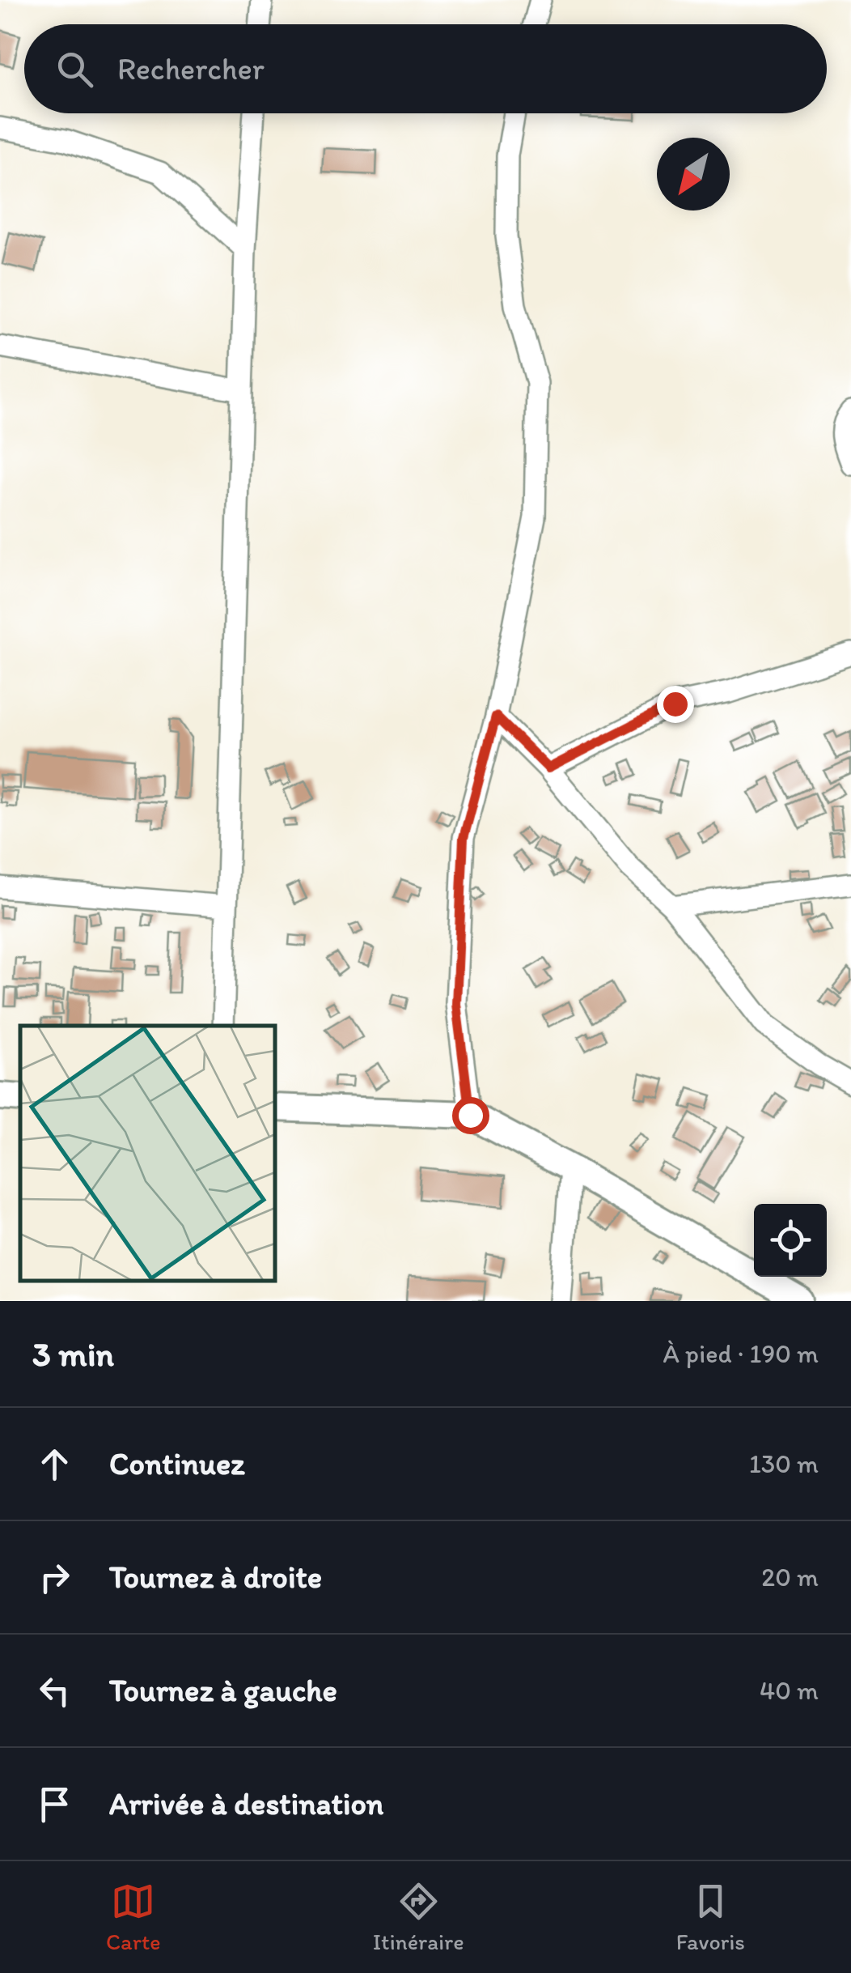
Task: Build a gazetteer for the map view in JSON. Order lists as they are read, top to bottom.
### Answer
{
  "north": "bottom left",
  "page": {
    "search": "Rechercher",
    "heading": ["3 min", "À pied · 190 m"],
    "list": [
      ["Continuez", "130 m"],
      ["Tournez à droite", "20 m"],
      ["Tournez à gauche", "40 m"],
      "Arrivée à destination"
    ],
    "nav": ["Carte", "Itinéraire", "Favoris"]
  }
}
